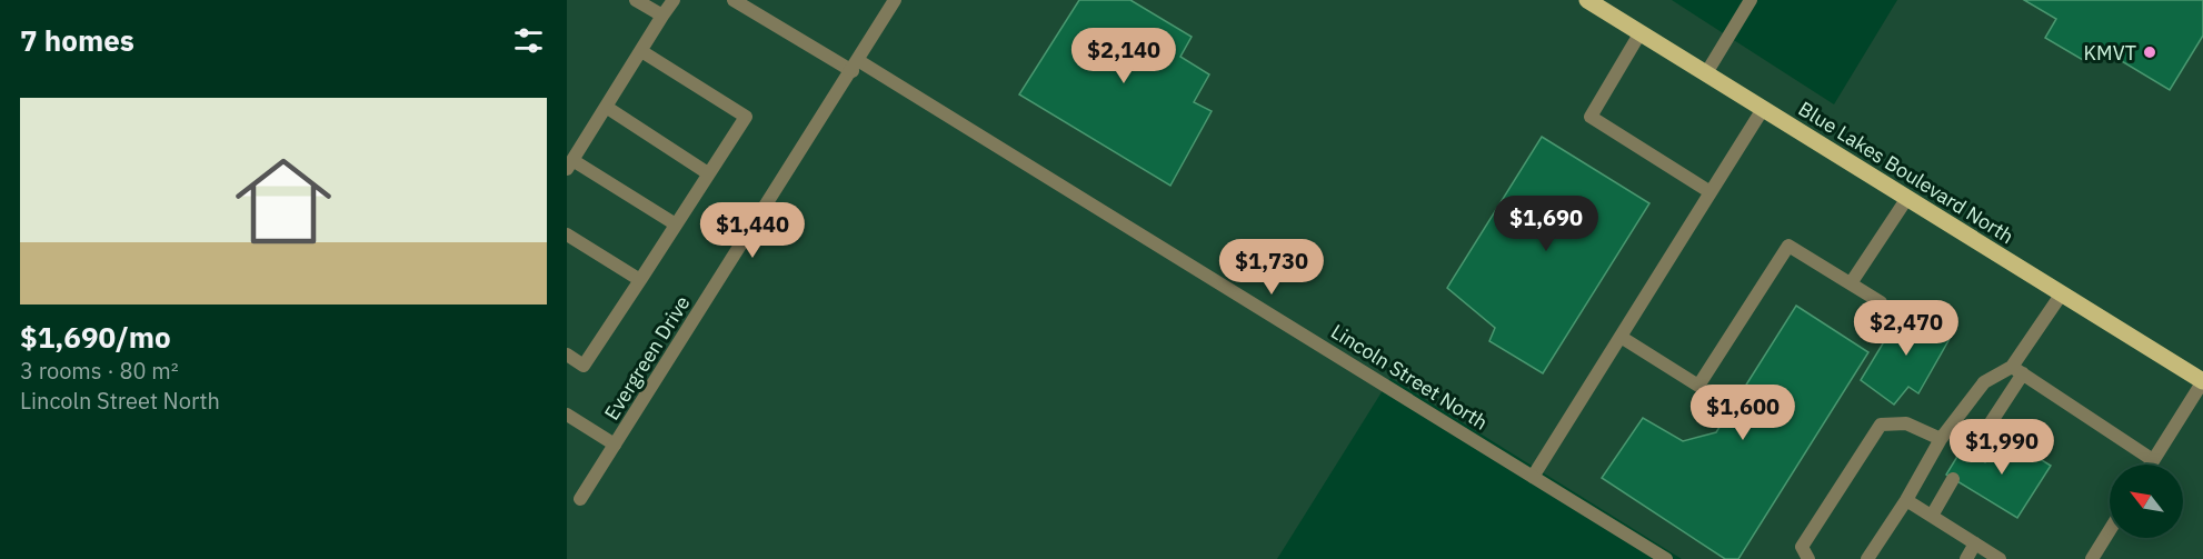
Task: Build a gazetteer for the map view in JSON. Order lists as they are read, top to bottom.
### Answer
{
  "streets": {
    "main road": ["Blue Lakes Boulevard North"],
    "street": ["Evergreen Drive", "Lincoln Street North"]
  },
  "crossings": [
    ["Evergreen Drive", "Lincoln Street North"]
  ],
  "places": ["KMVT"],
  "north": "top left",
  "page": {
    "heading": "7 homes",
    "price": [
      "$2,140",
      "$1,690",
      "$1,440",
      "$1,730",
      "$2,470",
      "$1,600",
      "$1,990"
    ],
    "list": [
      {
        "name": "$1,690/mo",
        "note": "3 rooms · 80 m² · Lincoln Street North"
      }
    ]
  }
}
